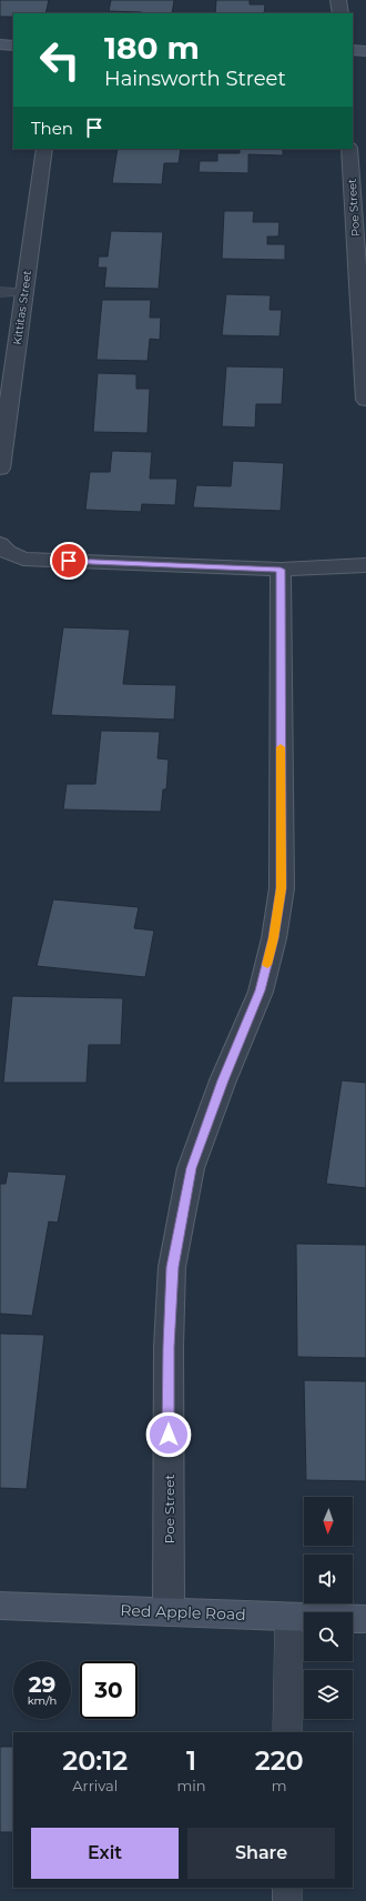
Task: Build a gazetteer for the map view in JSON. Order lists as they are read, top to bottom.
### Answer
{
  "streets": {
    "street": ["Poe Street", "Kittitas Street", "Red Apple Road"]
  },
  "crossings": [
    ["Poe Street", "Red Apple Road"]
  ],
  "north": "bottom",
  "page": {
    "turn": ["180 m", "Hainsworth Street"],
    "then": "Then",
    "speed": "29 km/h",
    "limit": "30",
    "eta": [
      "20:12",
      "Arrival",
      "1",
      "min",
      "220",
      "m"
    ],
    "buttons": ["Exit", "Share"]
  }
}
